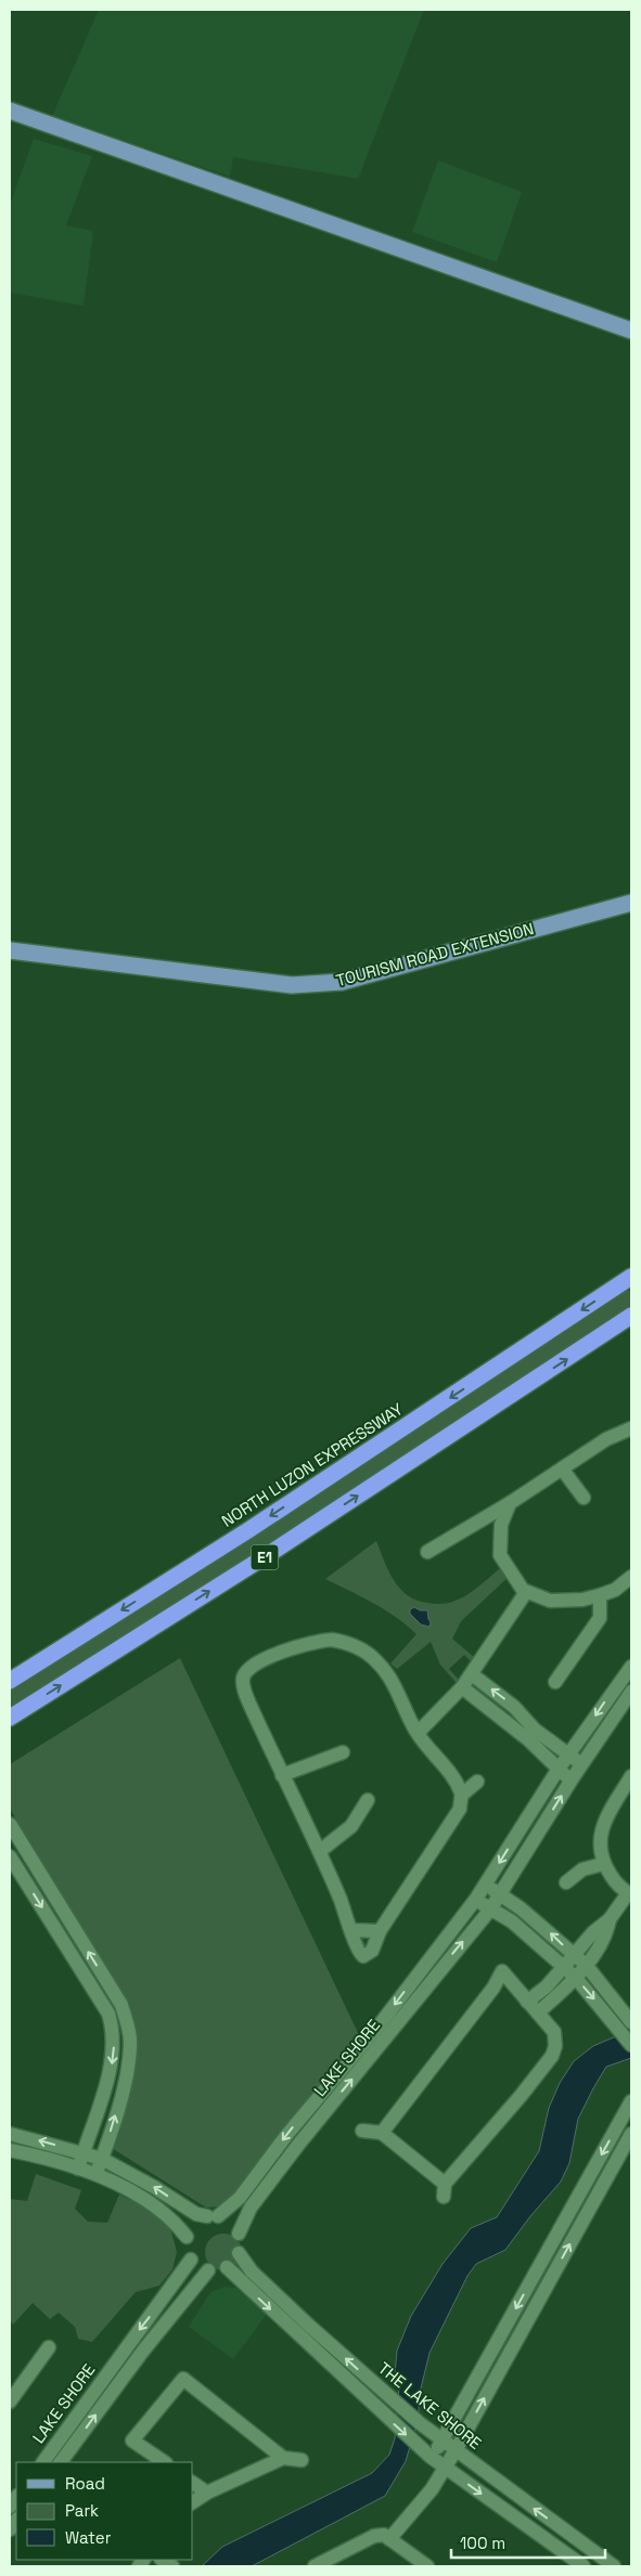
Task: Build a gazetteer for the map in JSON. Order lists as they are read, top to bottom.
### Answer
{
  "streets": {
    "highway": ["NORTH LUZON EXPRESSWAY", "E1"],
    "main road": ["TOURISM ROAD EXTENSION"],
    "street": ["LAKE SHORE", "THE LAKE SHORE"]
  },
  "crossings": [
    ["LAKE SHORE", "THE LAKE SHORE"]
  ],
  "legend": ["Road", "Park", "Water"],
  "scale_bar": "100 m"
}
